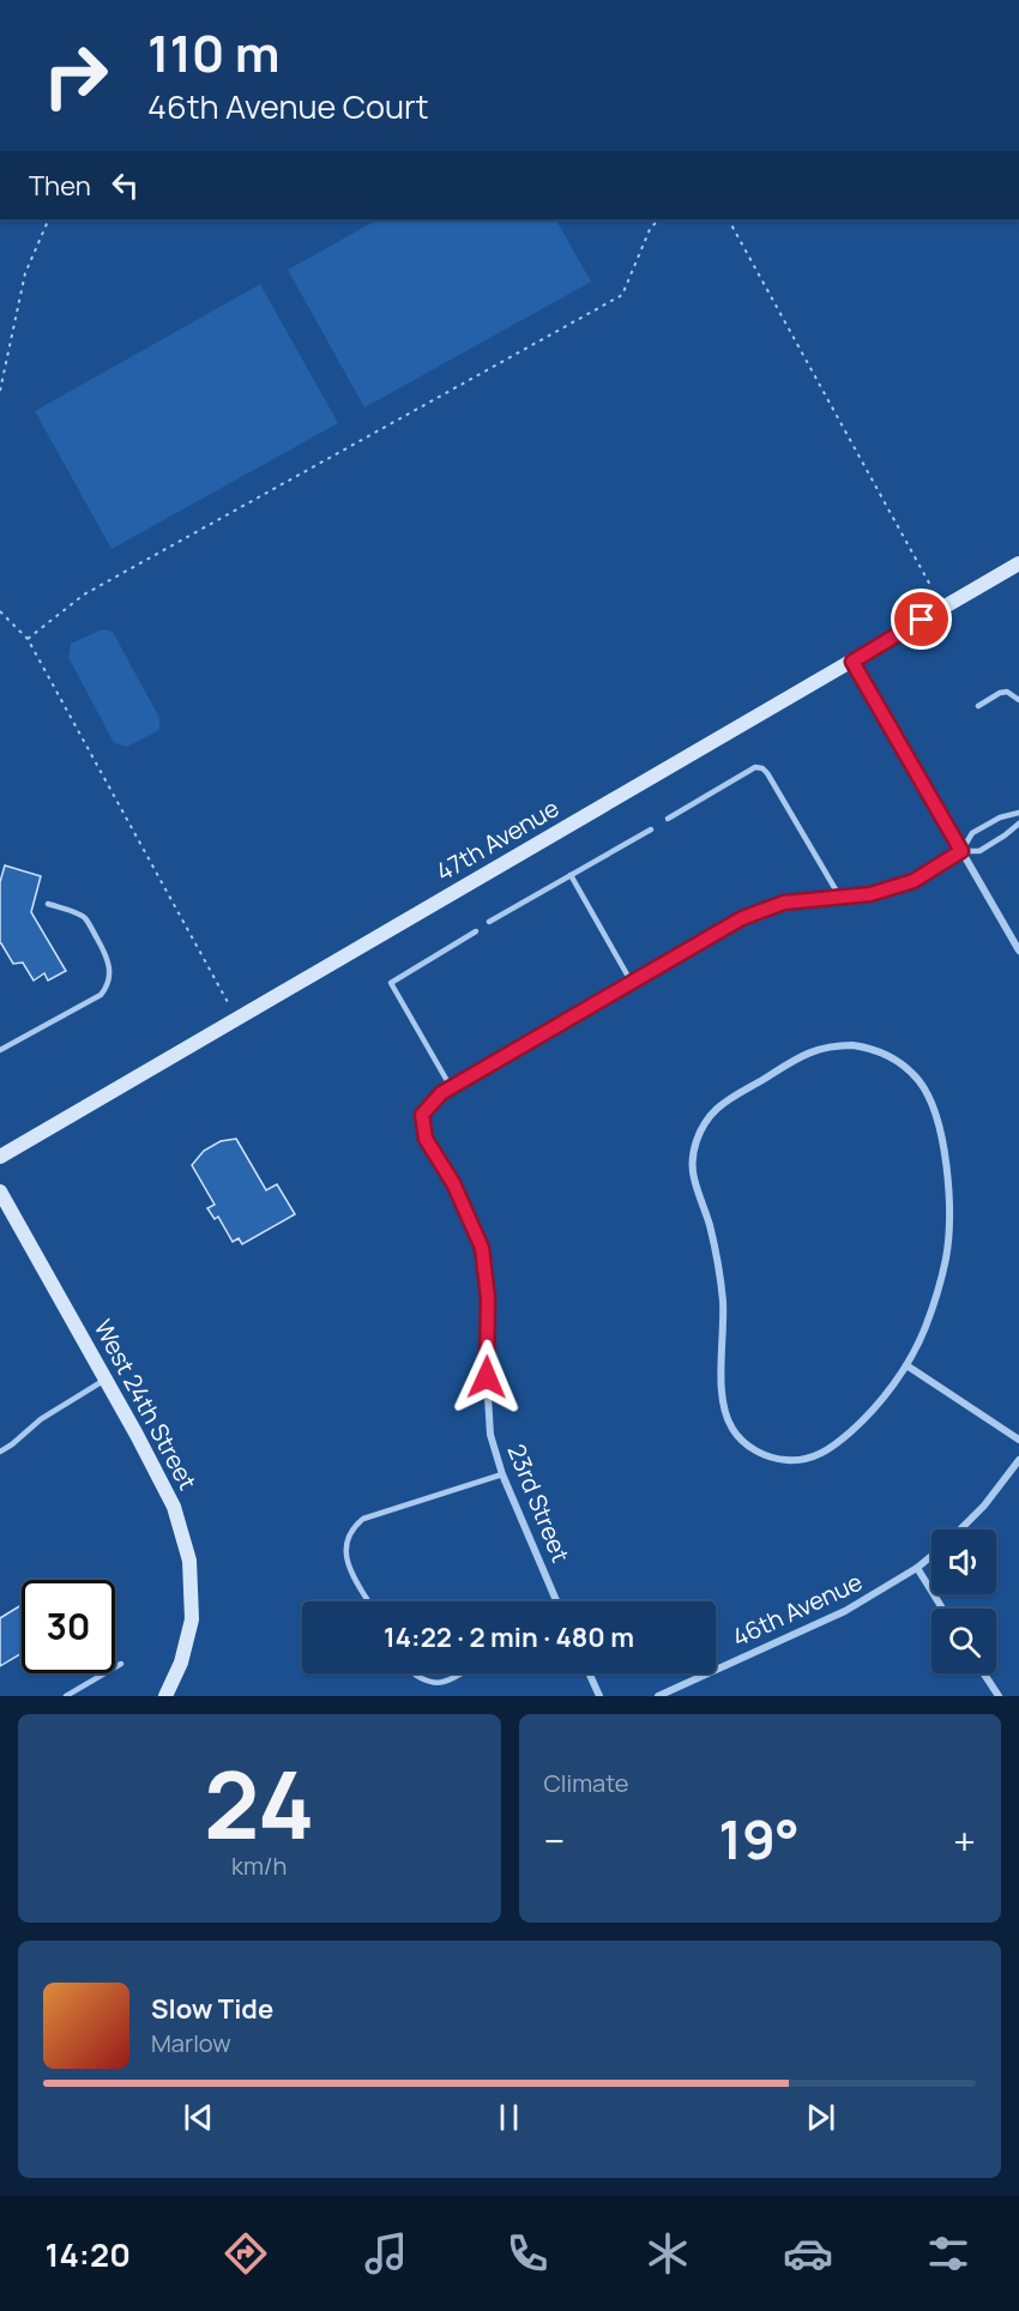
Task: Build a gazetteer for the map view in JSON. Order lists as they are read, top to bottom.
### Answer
{
  "streets": {
    "main road": ["47th Avenue", "West 24th Street"],
    "street": ["23rd Street", "46th Avenue"]
  },
  "page": {
    "turn": ["110 m", "46th Avenue Court"],
    "then": "Then",
    "limit": "30",
    "trip": "14:22 · 2 min · 480 m",
    "tile": [
      ["24", "km/h"],
      "Climate"
    ],
    "heat": ["−", "19°", "+"],
    "song": ["Slow Tide", "Marlow"],
    "tabs": "14:20"
  }
}
